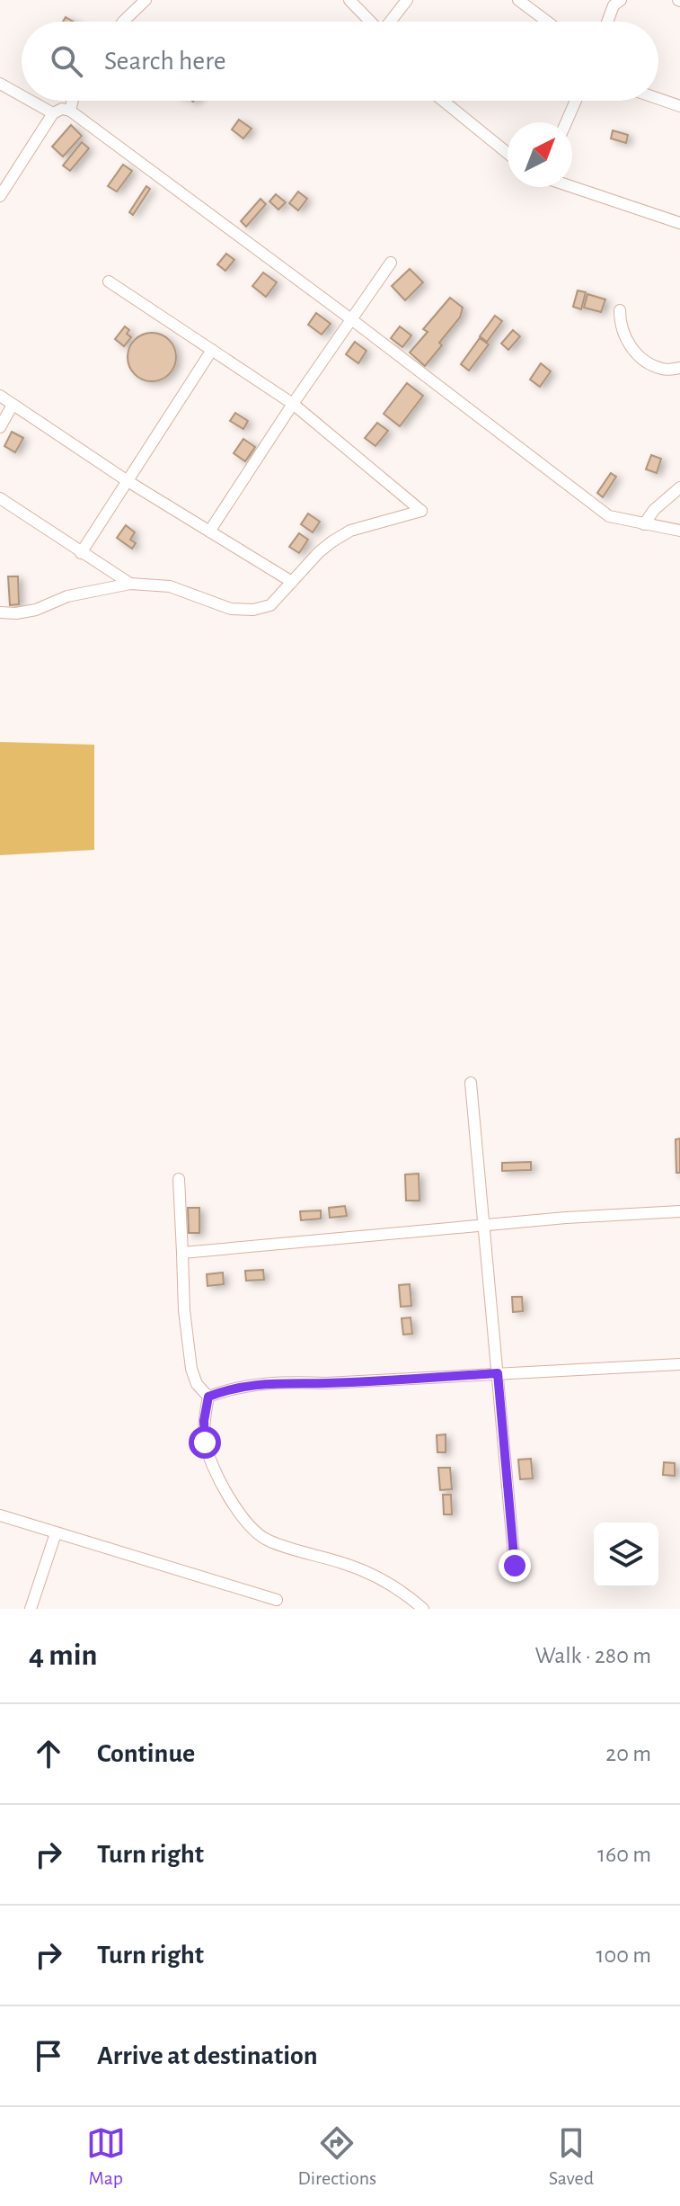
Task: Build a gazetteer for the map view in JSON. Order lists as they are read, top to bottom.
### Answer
{
  "north": "top right",
  "page": {
    "search": "Search here",
    "heading": ["4 min", "Walk · 280 m"],
    "list": [
      ["Continue", "20 m"],
      ["Turn right", "160 m"],
      ["Turn right", "100 m"],
      "Arrive at destination"
    ],
    "nav": ["Map", "Directions", "Saved"]
  }
}
